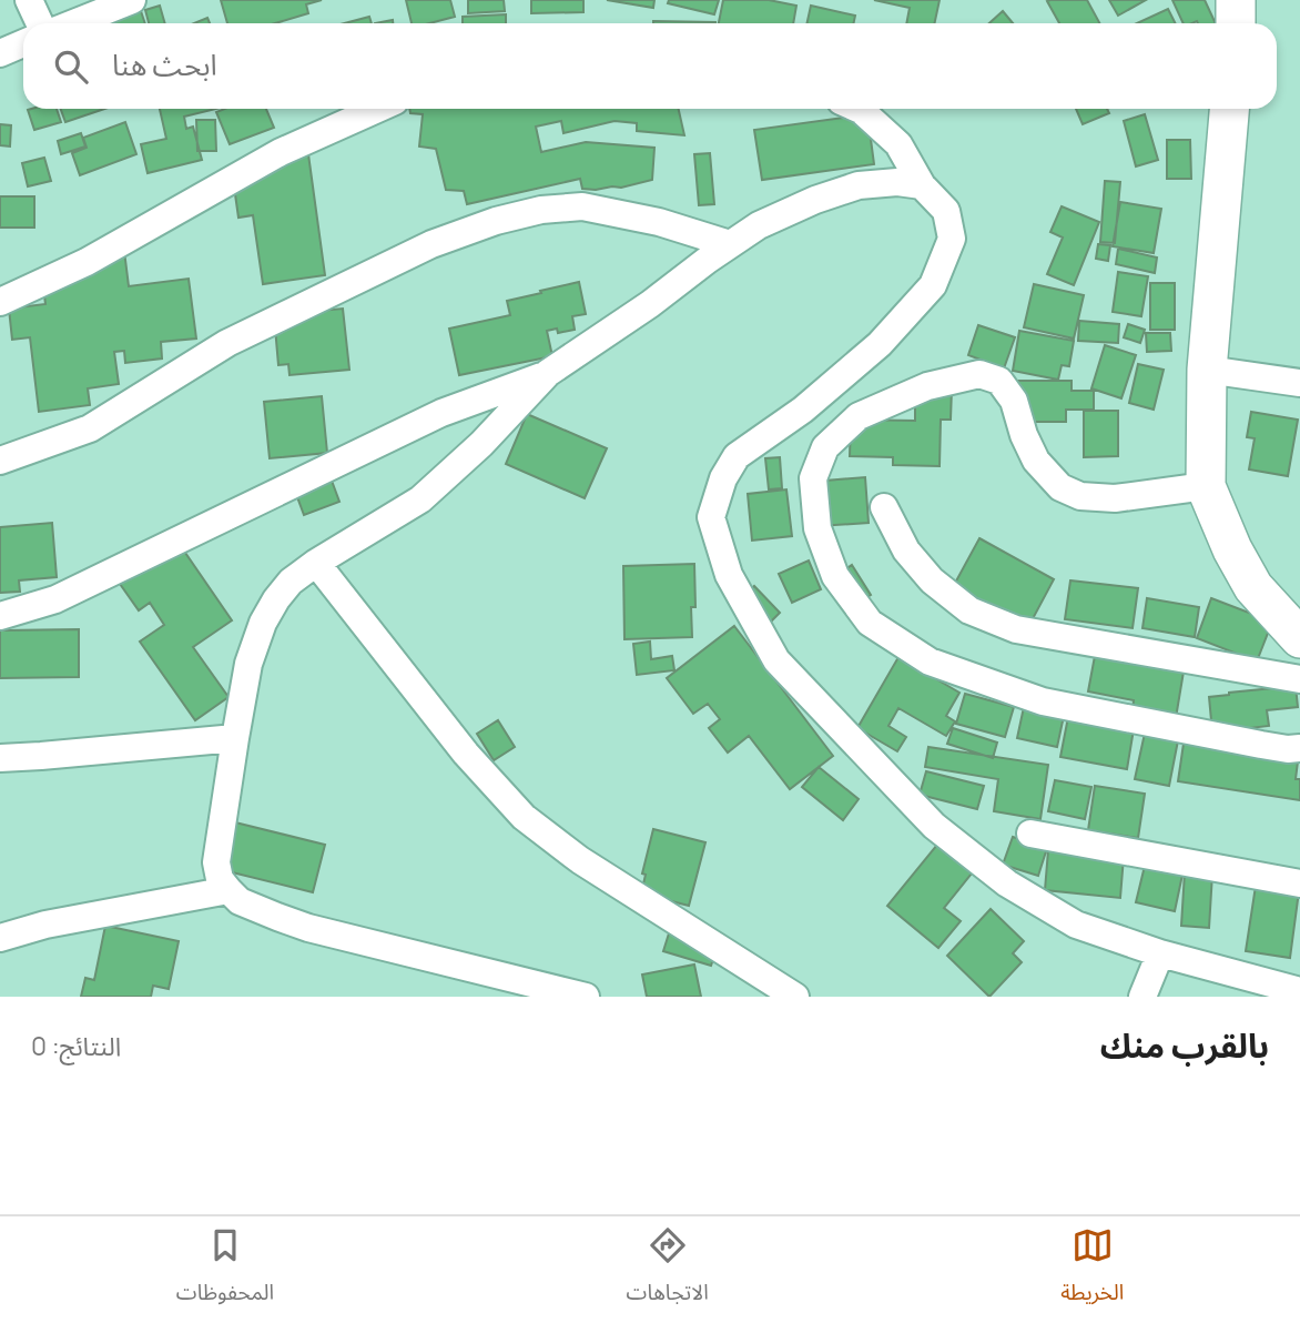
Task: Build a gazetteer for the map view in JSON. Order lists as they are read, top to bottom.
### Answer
{
  "page": {
    "search": "ابحث هنا",
    "heading": ["بالقرب منك", "النتائج: 0"],
    "nav": ["الخريطة", "الاتجاهات", "المحفوظات"]
  }
}
